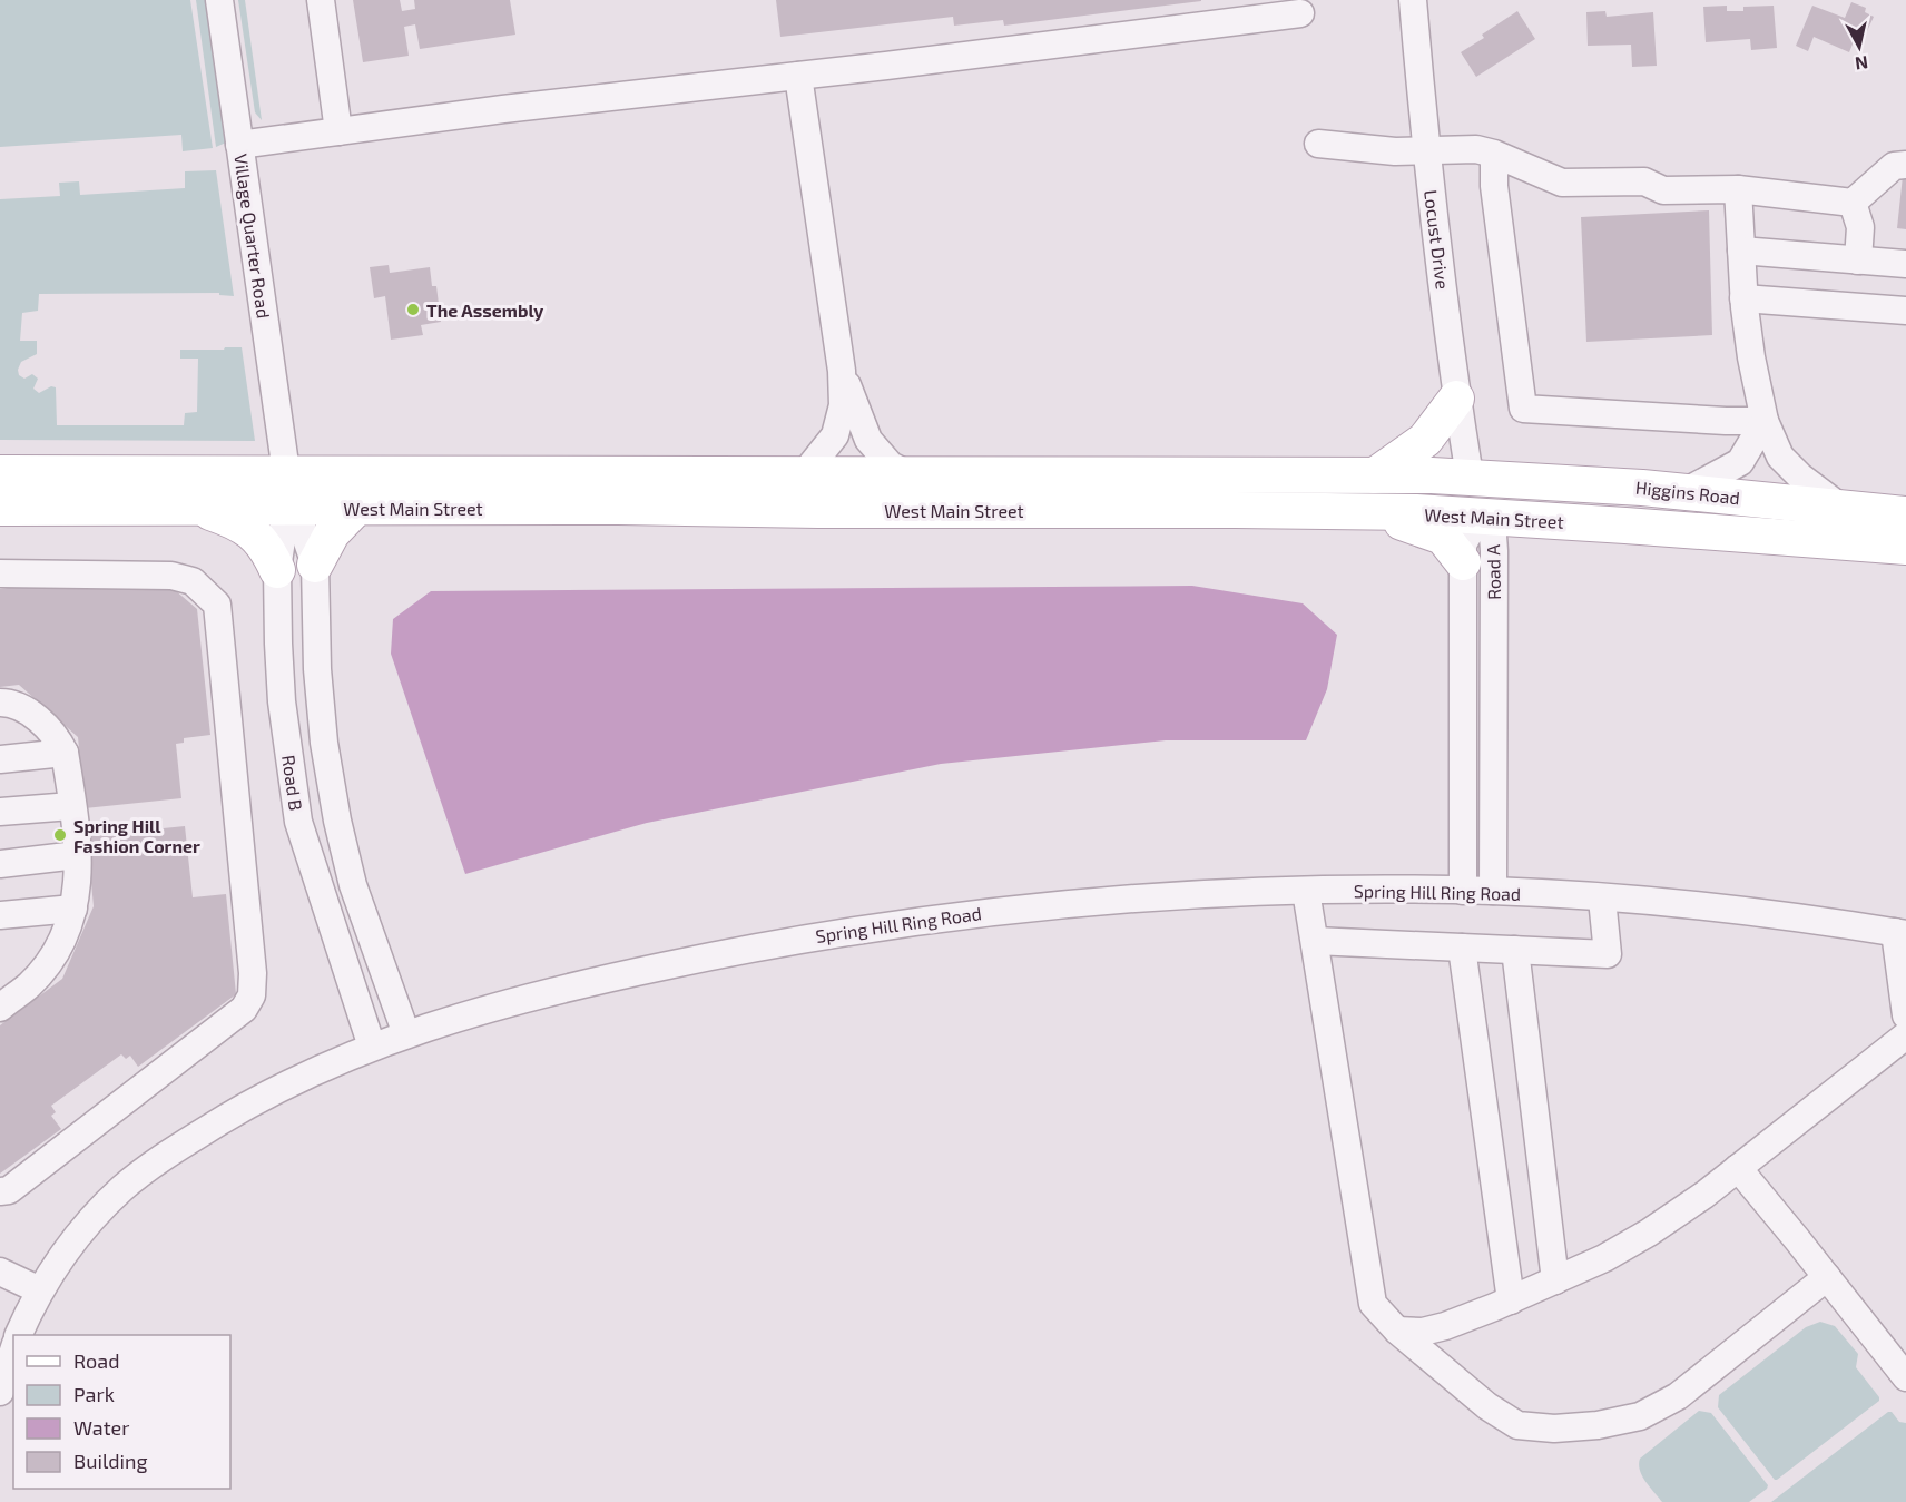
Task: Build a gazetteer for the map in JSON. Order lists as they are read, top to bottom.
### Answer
{
  "streets": {
    "main road": ["Higgins Road", "West Main Street"],
    "street": [
      "Village Quarter Road",
      "Locust Drive",
      "Road A",
      "Road B",
      "Spring Hill Ring Road"
    ]
  },
  "crossings": [
    ["Village Quarter Road", "West Main Street"],
    ["Village Quarter Road", "Road B"],
    ["Locust Drive", "Higgins Road"],
    ["Locust Drive", "West Main Street"],
    ["Higgins Road", "West Main Street"],
    ["West Main Street", "Road A"],
    ["West Main Street", "Road B"],
    ["Road A", "Spring Hill Ring Road"],
    ["Road B", "Spring Hill Ring Road"]
  ],
  "places": ["The Assembly", "Spring Hill Fashion Corner"],
  "legend": [
    "Road",
    "Park",
    "Water",
    "Building"
  ],
  "north": "bottom"
}
